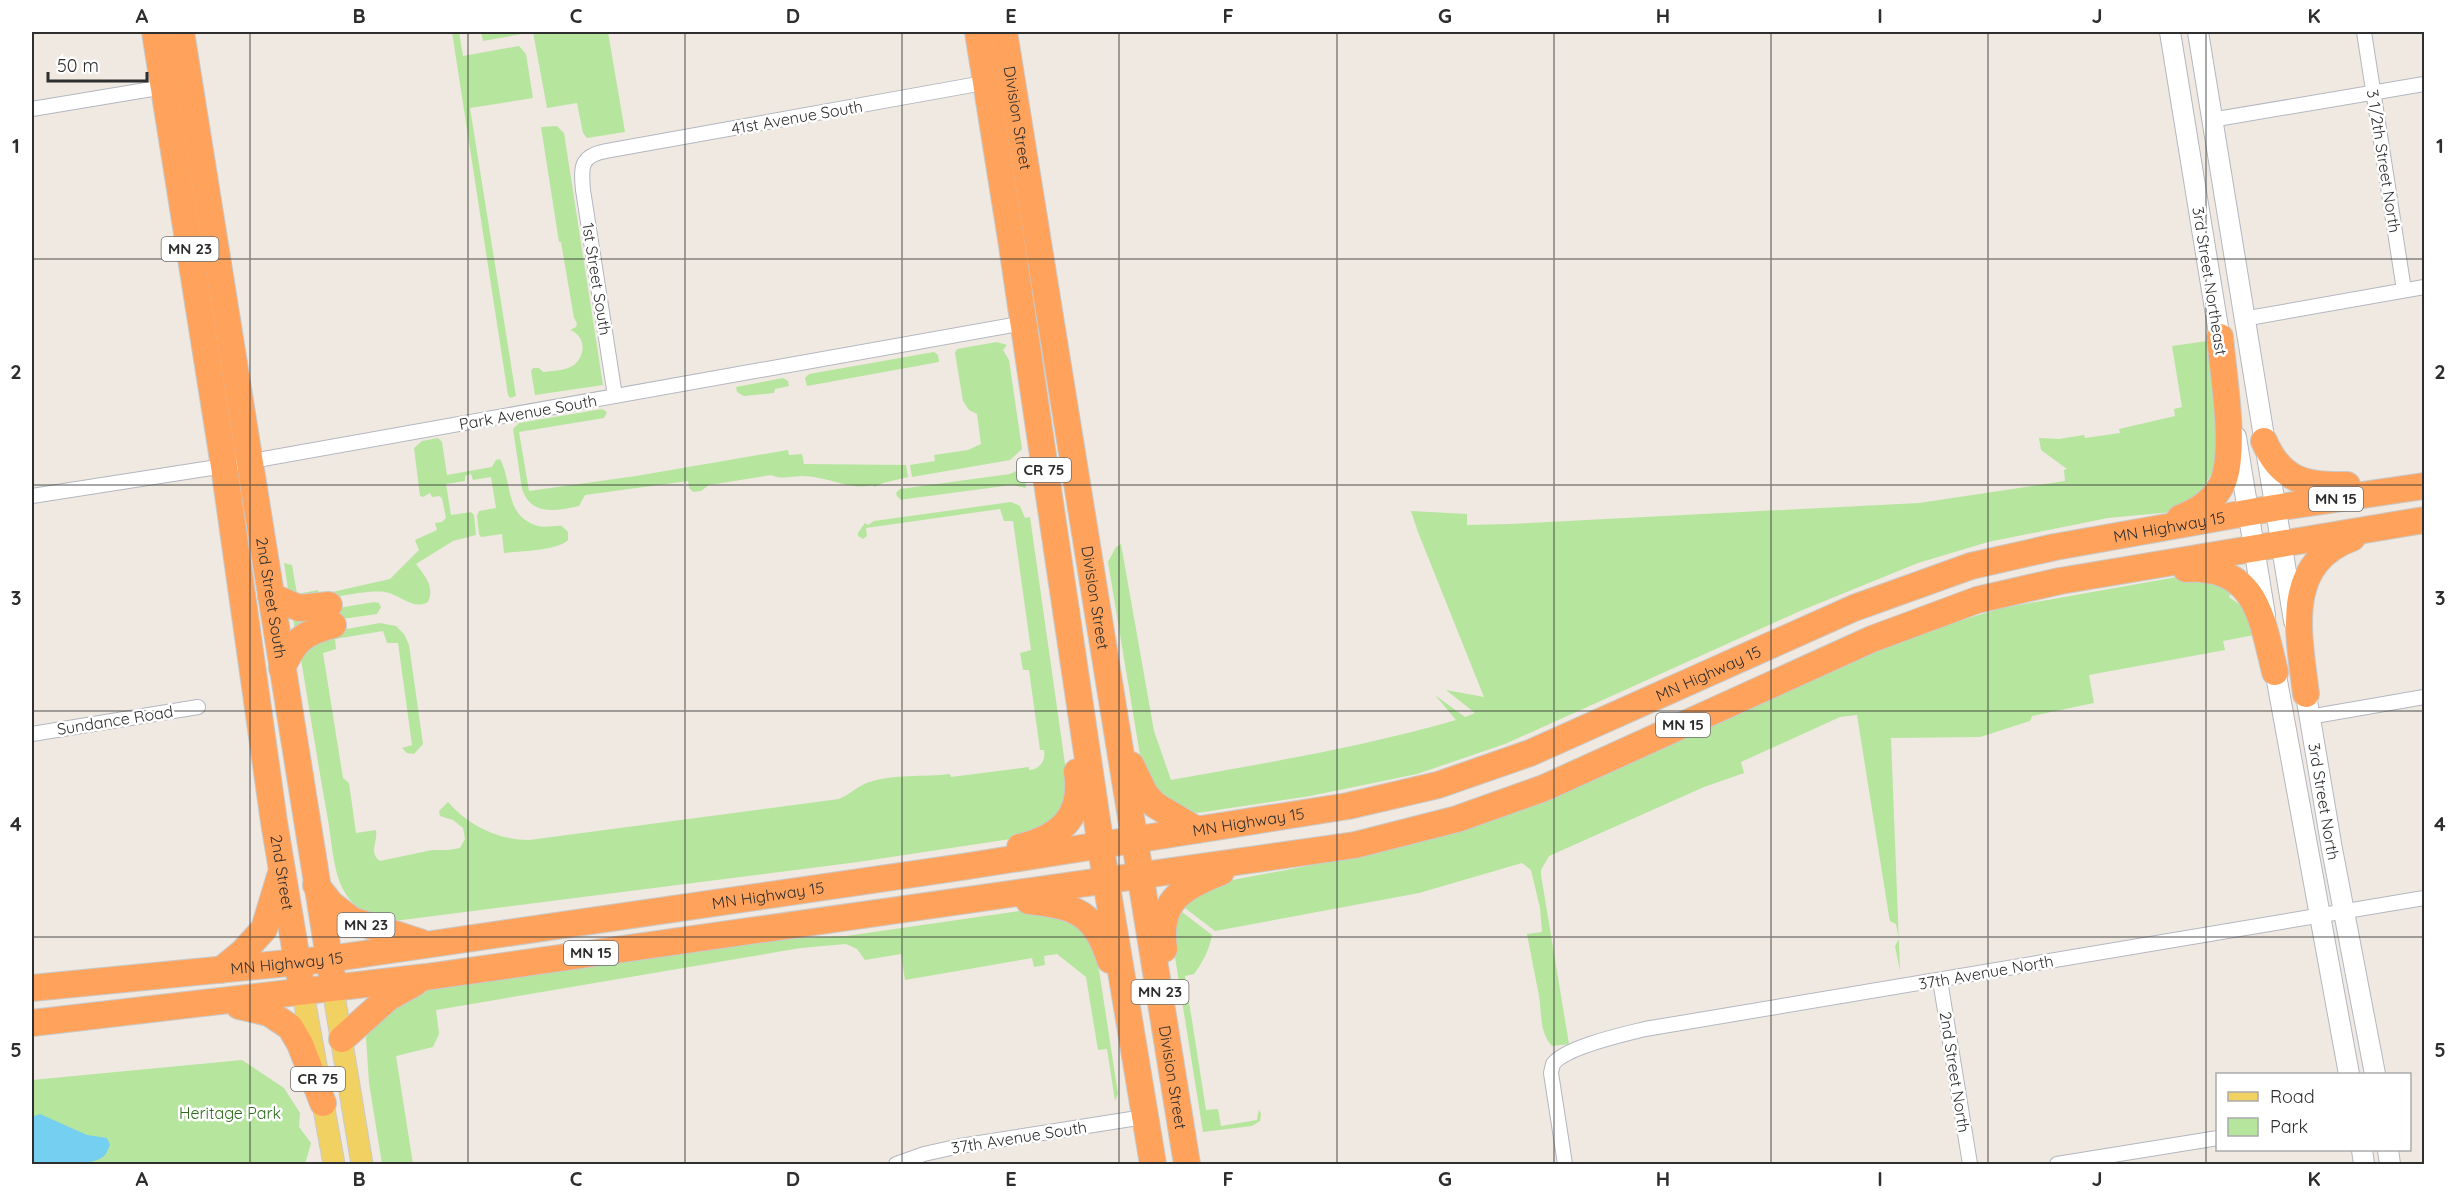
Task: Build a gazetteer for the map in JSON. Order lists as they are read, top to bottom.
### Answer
{
  "streets": {
    "highway": [
      "Division Street",
      "MN 23",
      "CR 75",
      "MN 15",
      "MN Highway 15",
      "2nd Street South",
      "2nd Street"
    ],
    "main road": ["3rd Street Northeast", "3rd Street North"],
    "street": [
      "41st Avenue South",
      "3 1/2th Street North",
      "1st Street South",
      "Park Avenue South",
      "Sundance Road",
      "37th Avenue North",
      "2nd Street North",
      "37th Avenue South"
    ]
  },
  "crossings": [
    ["41st Avenue South", "Division Street"],
    ["41st Avenue South", "1st Street South"],
    ["Division Street", "Park Avenue South"],
    ["Division Street", "MN Highway 15"],
    ["Division Street", "37th Avenue South"],
    ["MN 23", "MN Highway 15"],
    ["MN 23", "2nd Street South"],
    ["1st Street South", "Park Avenue South"],
    ["3rd Street Northeast", "MN 15"],
    ["3rd Street Northeast", "MN Highway 15"],
    ["3rd Street Northeast", "3rd Street North"],
    ["Park Avenue South", "2nd Street South"],
    ["CR 75", "MN Highway 15"],
    ["CR 75", "2nd Street"],
    ["MN 15", "MN Highway 15"],
    ["MN 15", "3rd Street North"],
    ["MN Highway 15", "2nd Street South"],
    ["MN Highway 15", "3rd Street North"],
    ["MN Highway 15", "2nd Street"],
    ["2nd Street South", "2nd Street"],
    ["3rd Street North", "37th Avenue North"],
    ["37th Avenue North", "2nd Street North"]
  ],
  "parks": ["Heritage Park"],
  "legend": ["Road", "Park"],
  "scale_bar": "50 m",
  "grid": {
    "columns": [
      "A",
      "B",
      "C",
      "D",
      "E",
      "F",
      "G",
      "H",
      "I",
      "J",
      "K"
    ],
    "rows": [
      "1",
      "2",
      "3",
      "4",
      "5"
    ]
  }
}
